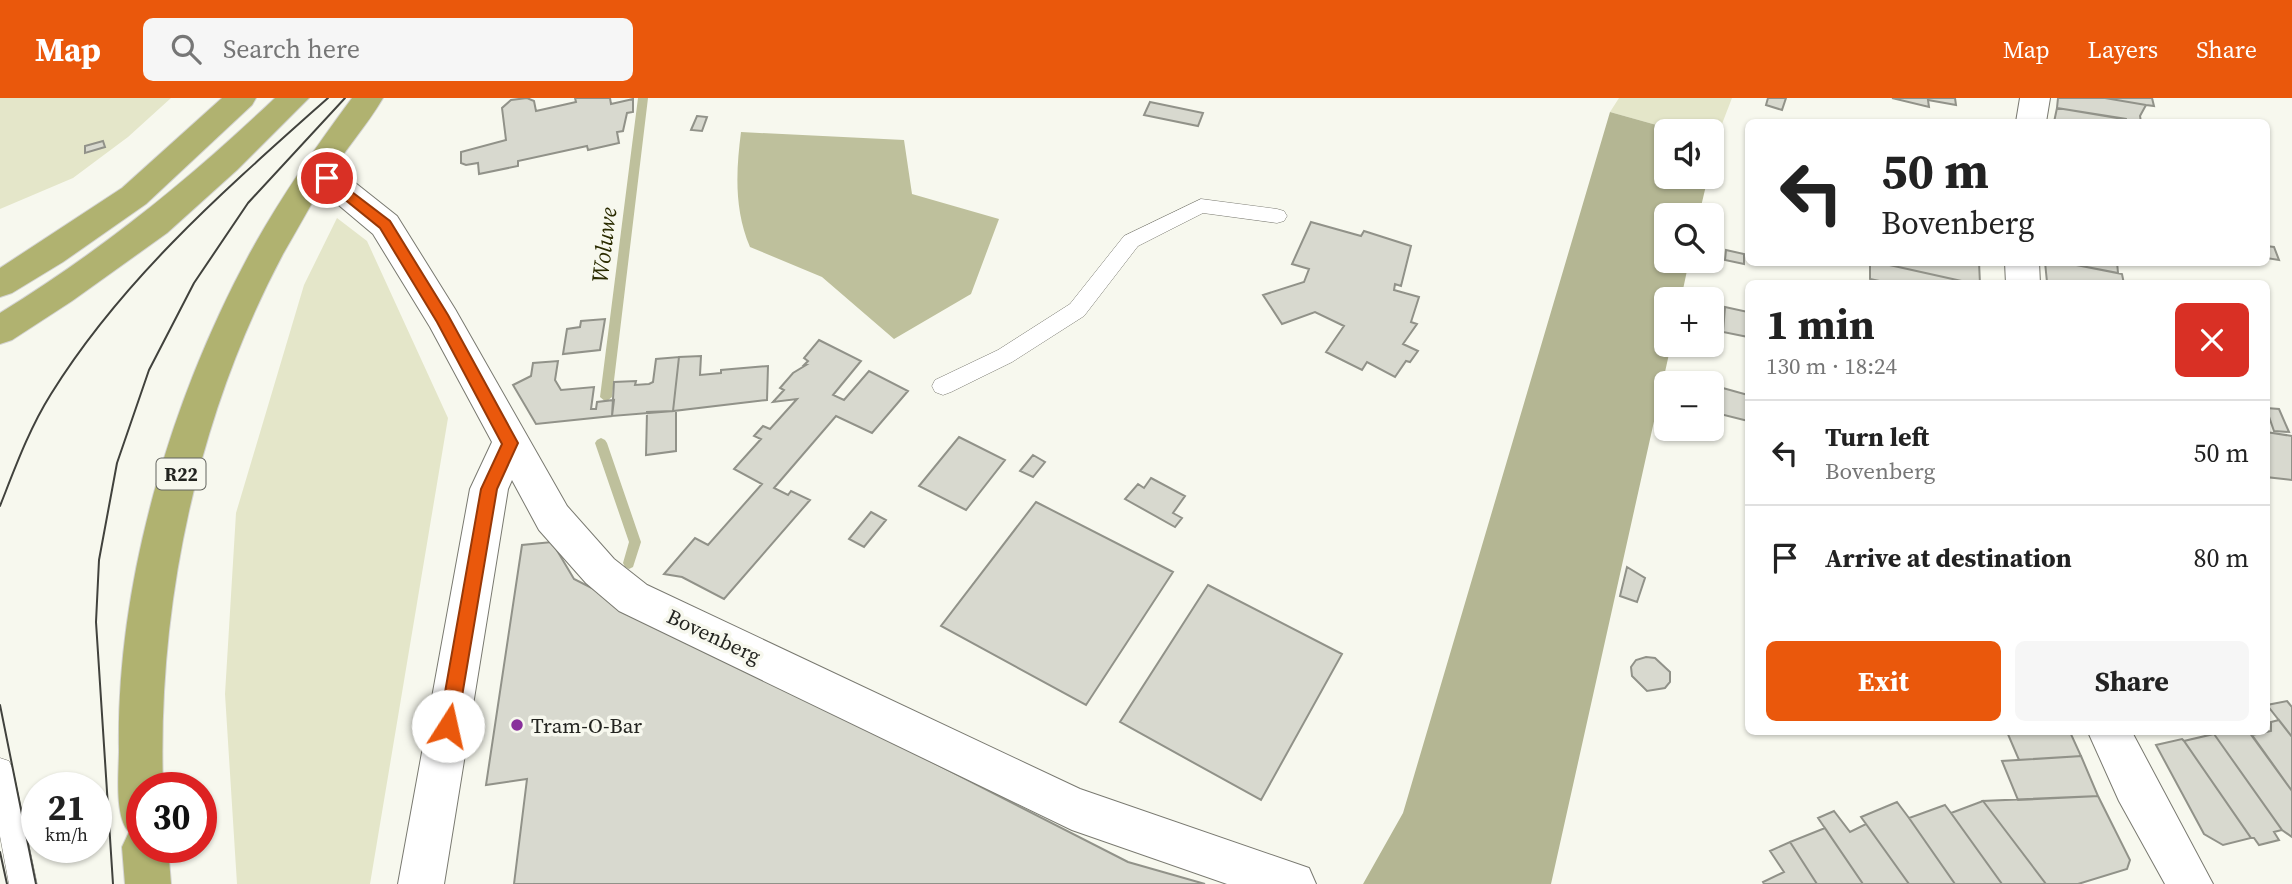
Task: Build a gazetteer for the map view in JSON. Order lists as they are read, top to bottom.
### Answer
{
  "streets": {
    "highway": ["R22"],
    "street": ["Bovenberg"]
  },
  "crossings": [
    ["R22", "Bovenberg"]
  ],
  "water": ["Woluwe"],
  "places": ["Tram-O-Bar"],
  "page": {
    "header": "Map",
    "search": "Search here",
    "nav": ["Map", "Layers", "Share"],
    "map_buttons": ["+", "−"],
    "turn": ["50 m", "Bovenberg"],
    "heading": ["1 min", "130 m · 18:24"],
    "list": [
      {
        "name": "Turn left",
        "note": "Bovenberg",
        "value": "50 m"
      },
      {
        "name": "Arrive at destination",
        "value": "80 m"
      }
    ],
    "buttons": ["Exit", "Share"],
    "speed": "21 km/h",
    "limit": "30"
  }
}
